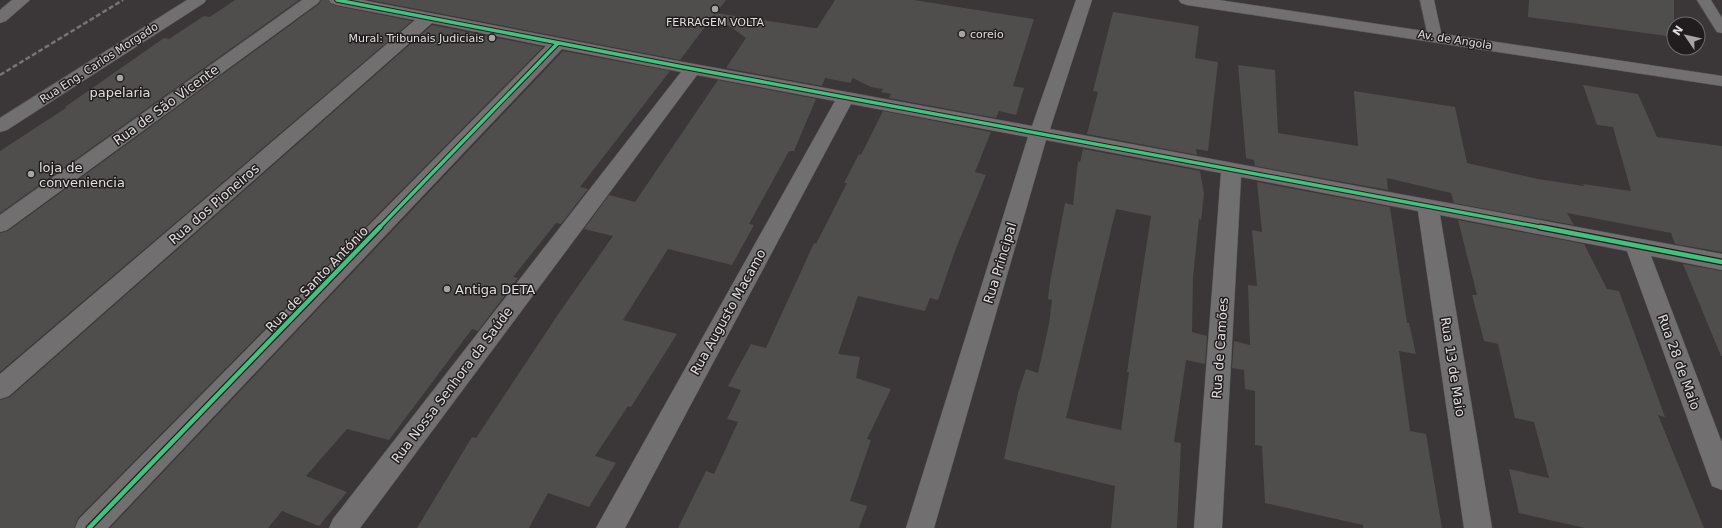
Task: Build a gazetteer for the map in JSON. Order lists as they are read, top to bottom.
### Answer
{
  "streets": {
    "street": [
      "Av. de Angola",
      "Rua Eng. Carlos Morgado",
      "Rua de São Vicente",
      "Rua dos Pioneiros",
      "Rua Principal",
      "Rua de Santo António",
      "Rua Augusto Macamo",
      "Rua de Camões",
      "Rua 28 de Maio",
      "Rua 13 de Maio",
      "Rua Nossa Senhora da Saúde"
    ]
  },
  "places": [
    "FERRAGEM VOLTA",
    "coreio",
    "Mural: Tribunais Judiciais",
    "papelaria",
    "loja de conveniencia",
    "Antiga DETA"
  ],
  "north": "top left"
}
